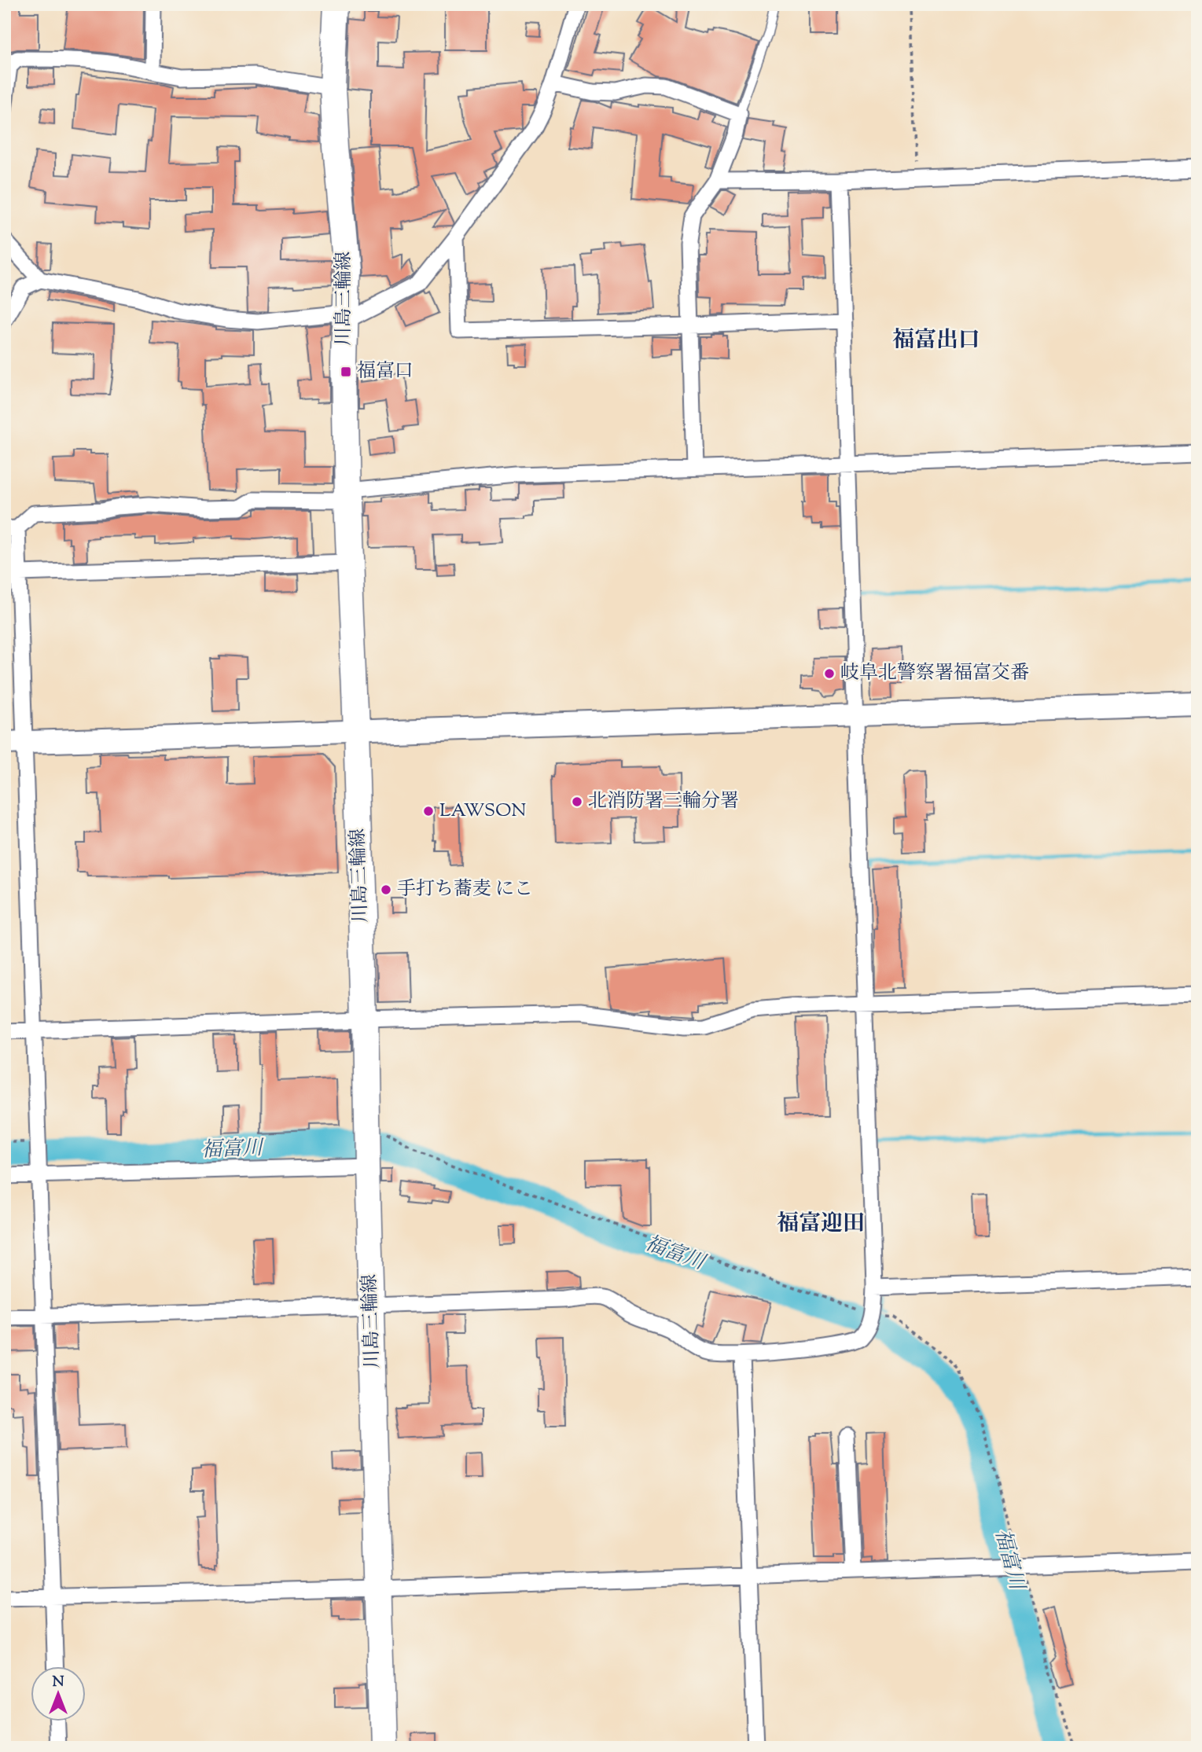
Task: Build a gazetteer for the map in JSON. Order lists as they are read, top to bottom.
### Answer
{
  "streets": {
    "main road": ["川島三輪線"]
  },
  "districts": ["福富出口", "福富迎田"],
  "water": ["福富川"],
  "places": {
    "transit": ["福富口"],
    "other": [
      "岐阜北警察署福富交番",
      "北消防署三輪分署",
      "LAWSON",
      "手打ち蕎麦 にこ"
    ]
  },
  "north": "top"
}
